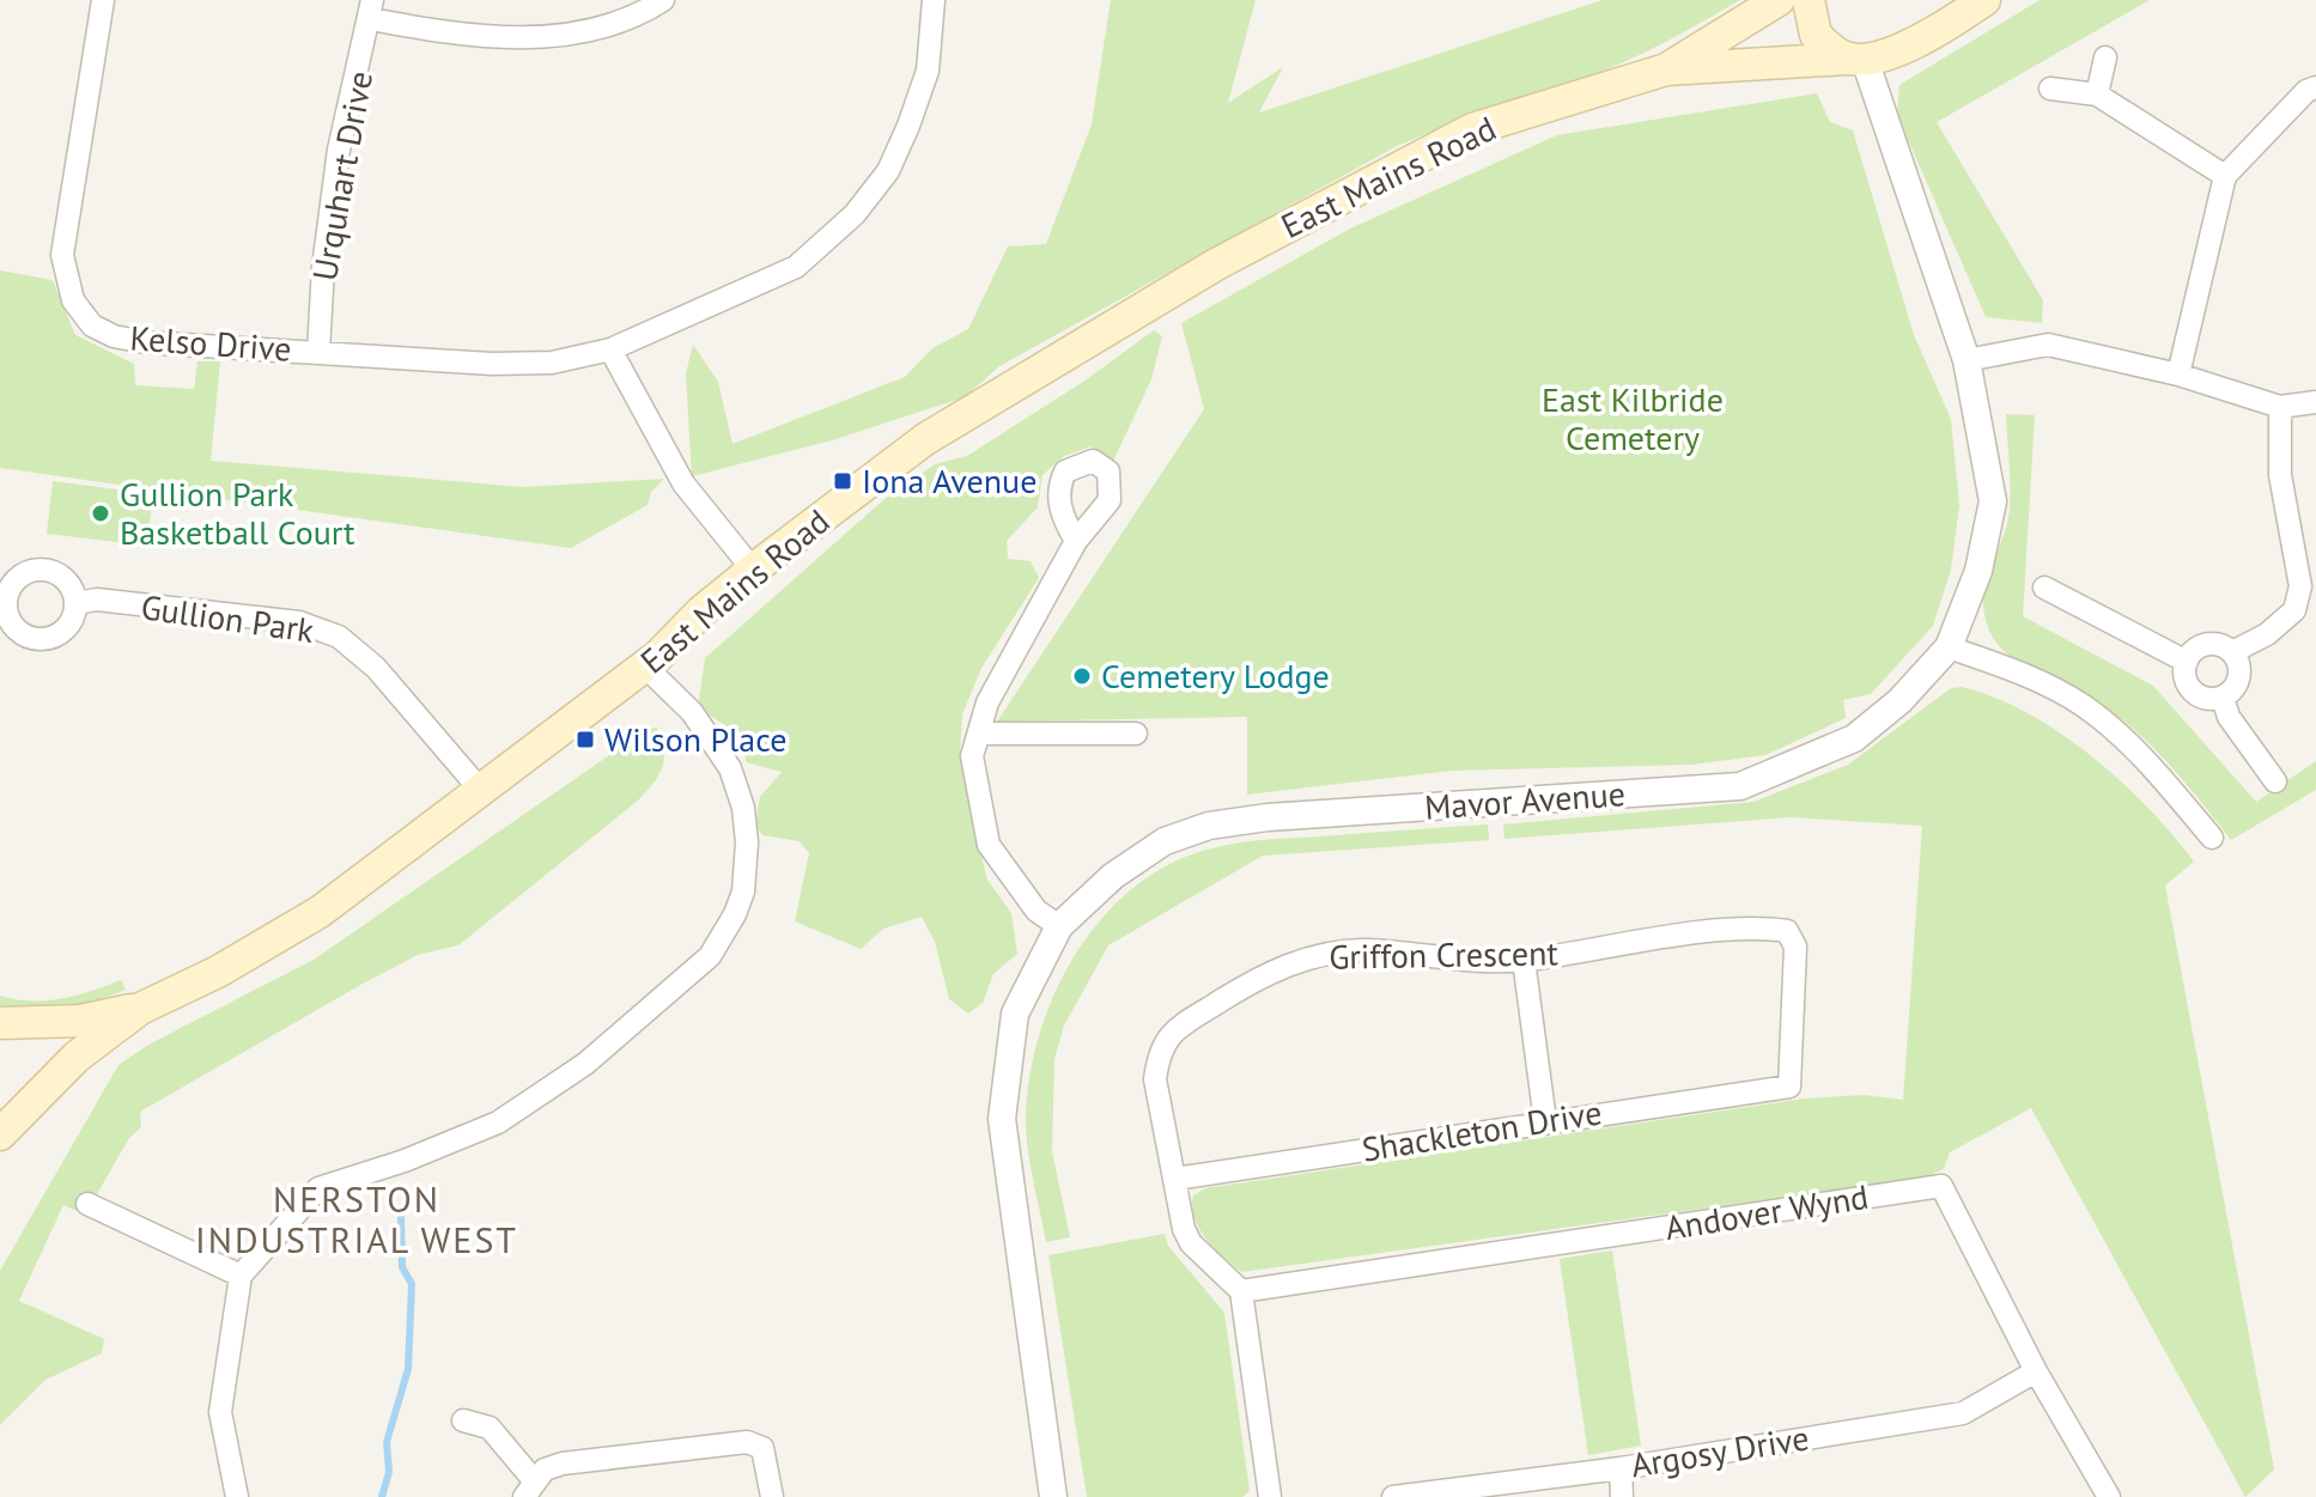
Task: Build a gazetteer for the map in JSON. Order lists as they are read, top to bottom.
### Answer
{
  "streets": {
    "main road": ["East Mains Road"],
    "street": [
      "Urquhart Drive",
      "Kelso Drive",
      "Gullion Park",
      "Mavor Avenue",
      "Griffon Crescent",
      "Shackleton Drive",
      "Andover Wynd",
      "Argosy Drive"
    ]
  },
  "crossings": [
    ["Urquhart Drive", "Kelso Drive"],
    ["East Mains Road", "Gullion Park"],
    ["East Mains Road", "Mavor Avenue"],
    ["Griffon Crescent", "Shackleton Drive"],
    ["Griffon Crescent", "Andover Wynd"],
    ["Andover Wynd", "Argosy Drive"]
  ],
  "districts": ["NERSTON INDUSTRIAL WEST"],
  "parks": ["East Kilbride Cemetery"],
  "places": {
    "transit": ["Iona Avenue", "Wilson Place"],
    "other": ["Gullion Park Basketball Court", "Cemetery Lodge"]
  }
}
